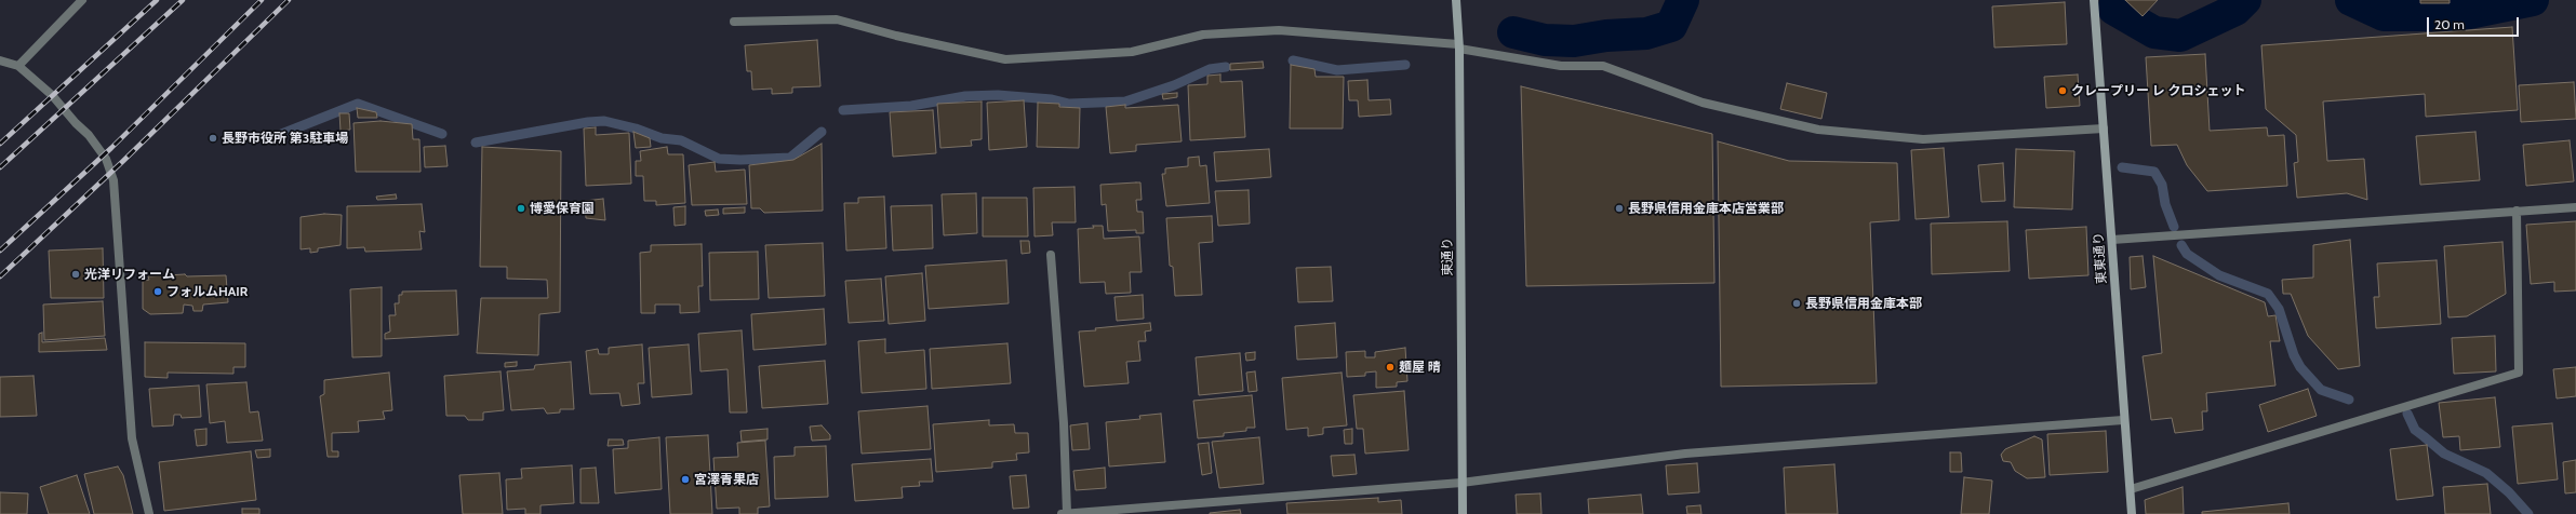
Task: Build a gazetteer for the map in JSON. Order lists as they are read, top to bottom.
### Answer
{
  "streets": {
    "street": ["東通り", "東東通り"]
  },
  "places": [
    "クレープリー レ クロシェット",
    "長野市役所 第3駐車場",
    "博愛保育園",
    "長野県信用金庫本店営業部",
    "光洋リフォーム",
    "フォルムHAIR",
    "長野県信用金庫本部",
    "麺屋 晴",
    "宮澤青果店"
  ],
  "scale_bar": "20 m"
}
